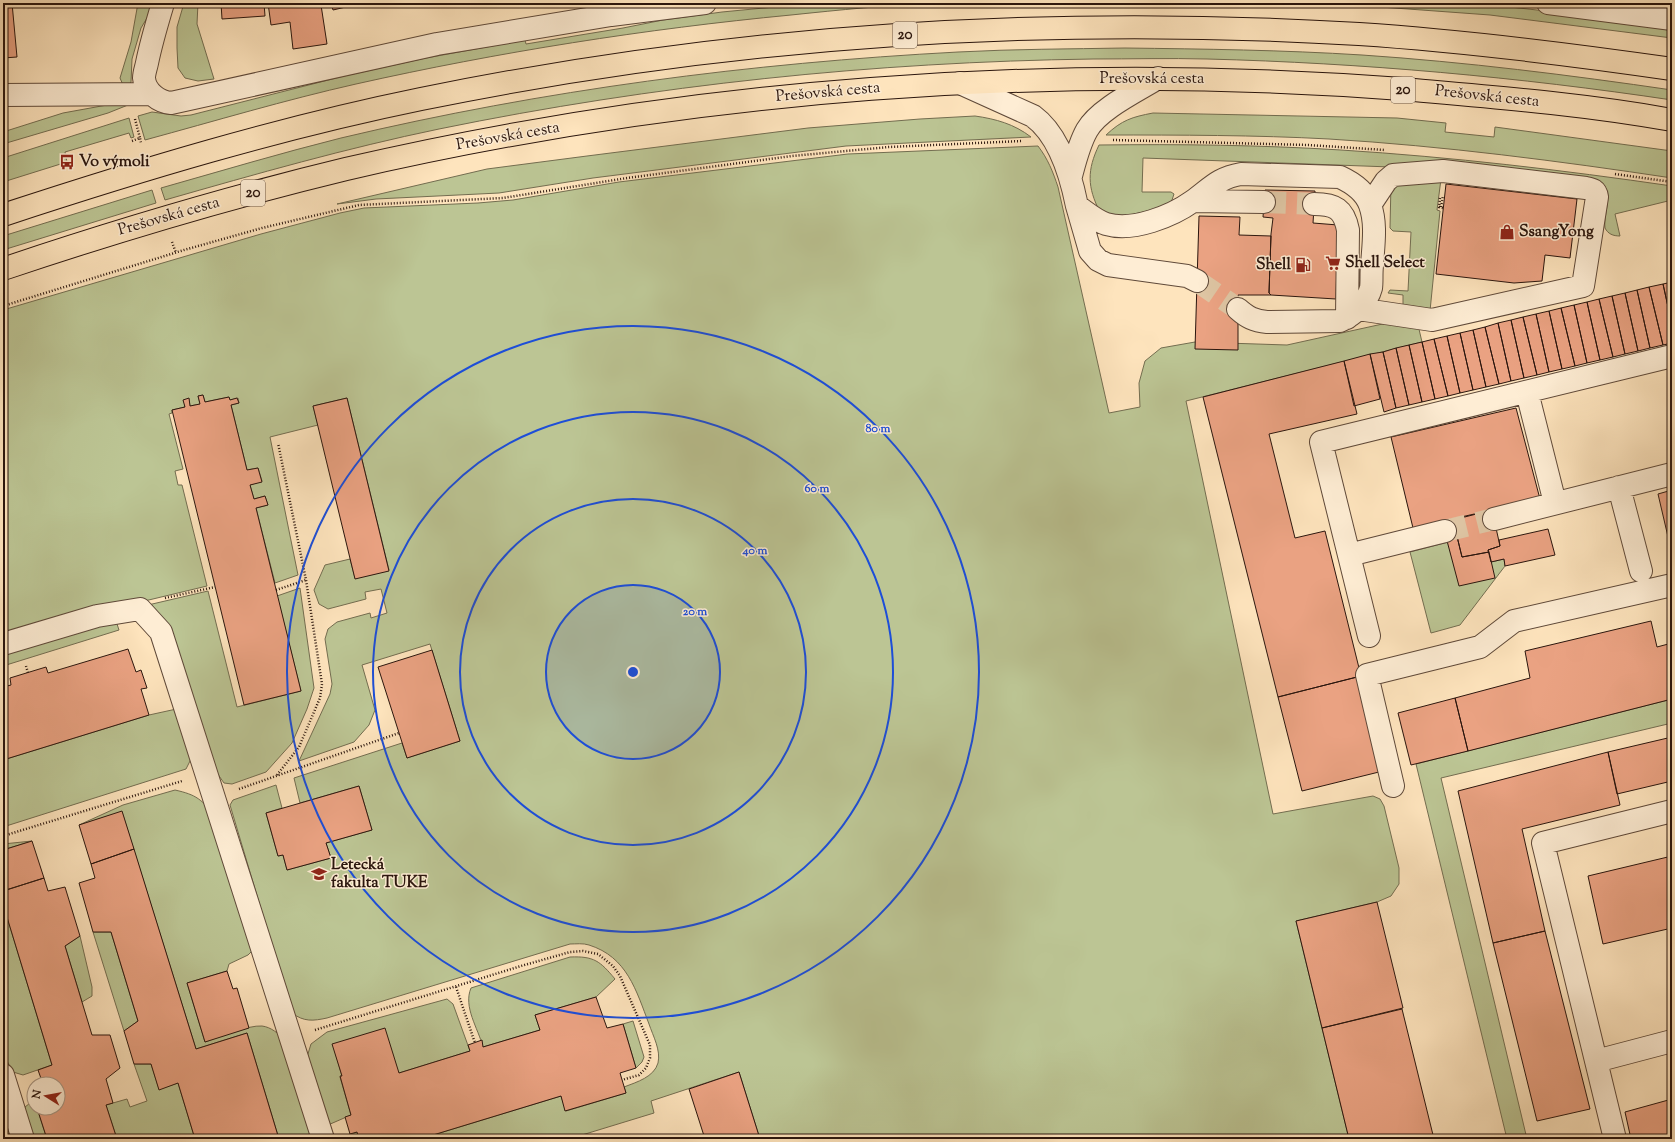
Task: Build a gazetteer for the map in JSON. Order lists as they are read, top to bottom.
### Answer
{
  "streets": {
    "highway": ["20", "Prešovská cesta"]
  },
  "places": {
    "bus stop": ["Vo výmoli"],
    "shop": ["SsangYong"],
    "supermarket": ["Shell Select"],
    "fuel station": ["Shell"],
    "school or university": ["Letecká fakulta TUKE"]
  },
  "north": "left",
  "rings": [
    "80 m",
    "60 m",
    "40 m",
    "20 m"
  ]
}
